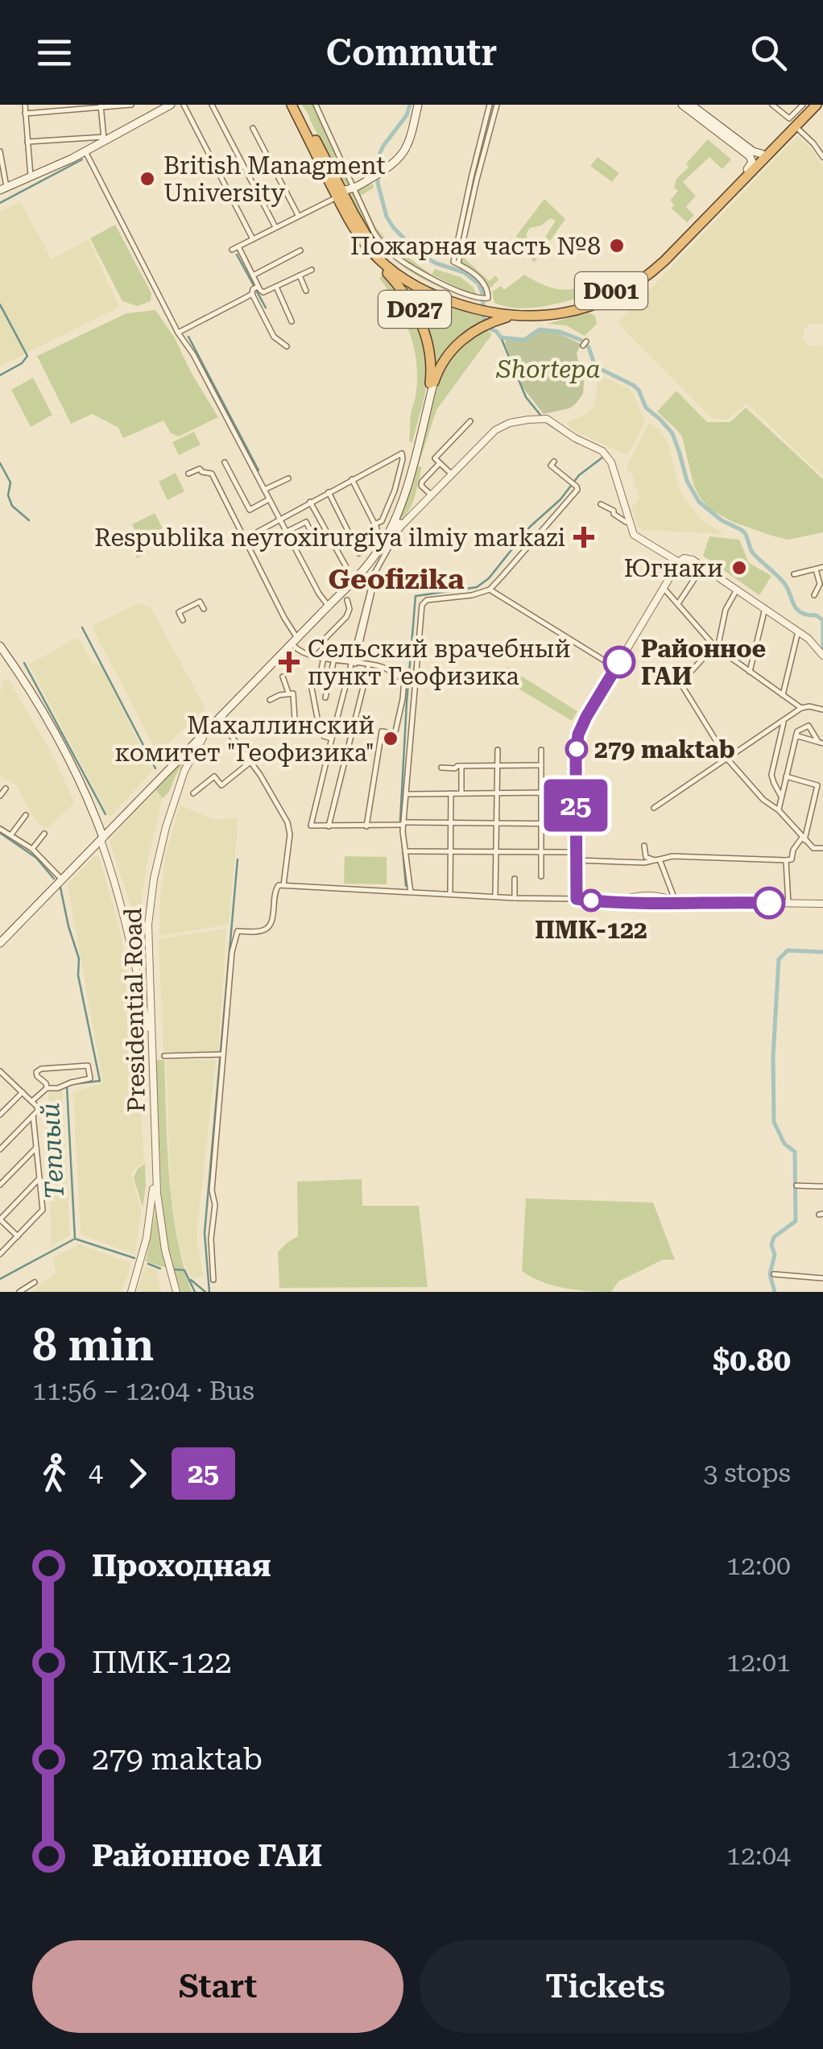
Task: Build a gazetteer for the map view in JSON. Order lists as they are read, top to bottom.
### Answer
{
  "streets": {
    "highway": ["D001", "D027"],
    "street": ["Presidential Road"]
  },
  "crossings": [
    ["D001", "D027"]
  ],
  "districts": ["Geofizika"],
  "water": ["Теплый"],
  "parks": ["Shortepa"],
  "places": {
    "other": [
      "British Managment University",
      "Пожарная часть №8",
      "Югнаки",
      "Районное ГАИ",
      "Махаллинский комитет \"Геофизика\"",
      "279 maktab",
      "ПМК-122"
    ],
    "health": ["Respublika neyroxirurgiya ilmiy markazi", "Сельский врачебный пункт Геофизика"]
  },
  "lines": ["bus line 25"],
  "page": {
    "header": "Commutr",
    "on_map": "25",
    "heading": ["8 min", "11:56 – 12:04 · Bus", "$0.80"],
    "legs": ["4", "25", "3 stops"],
    "list": [
      {
        "name": "Проходная",
        "value": "12:00"
      },
      {
        "name": "ПМК-122",
        "value": "12:01"
      },
      {
        "name": "279 maktab",
        "value": "12:03"
      },
      {
        "name": "Районное ГАИ",
        "value": "12:04"
      }
    ],
    "buttons": ["Start", "Tickets"]
  }
}
